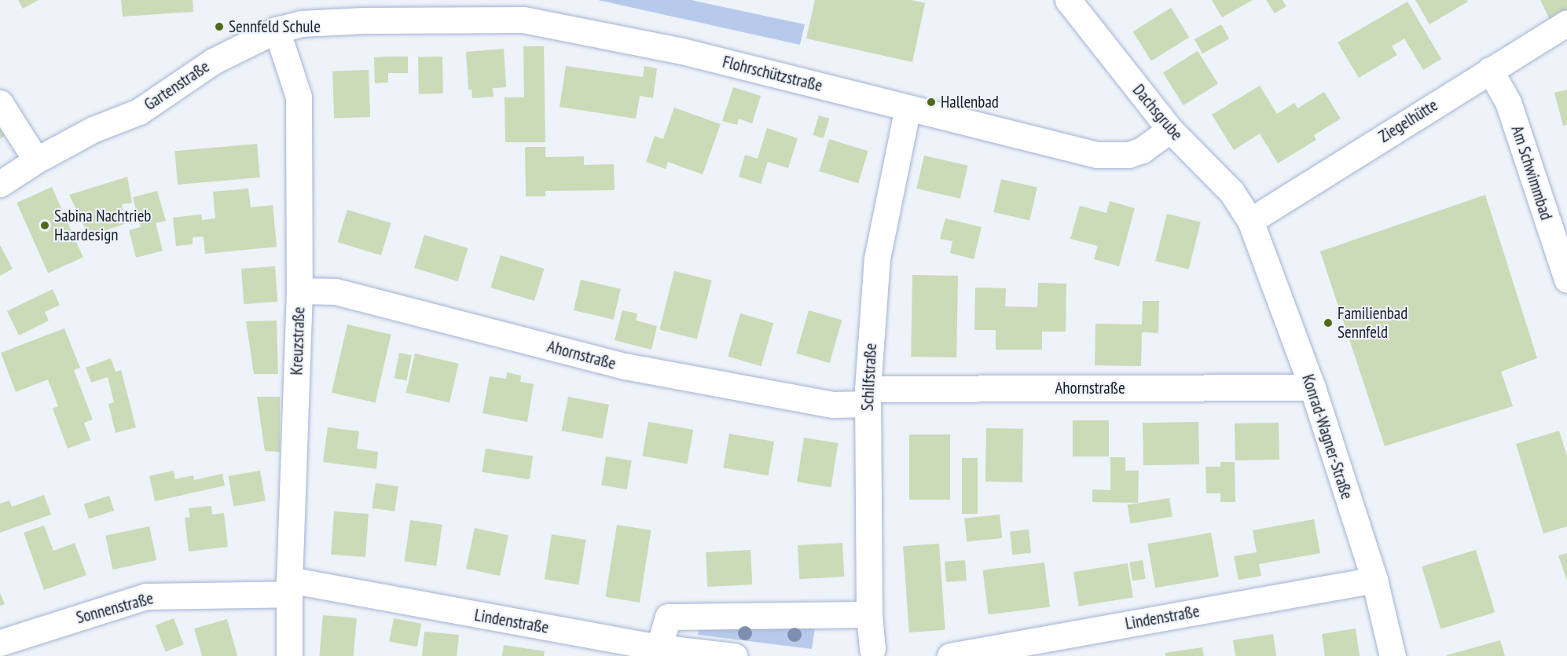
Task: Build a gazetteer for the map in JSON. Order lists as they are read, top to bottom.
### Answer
{
  "streets": {
    "street": [
      "Flohrschützstraße",
      "Gartenstraße",
      "Dachsgrube",
      "Ziegelhütte",
      "Am Schwimmbad",
      "Kreuzstraße",
      "Ahornstraße",
      "Schilfstraße",
      "Konrad-Wagner-Straße",
      "Sonnenstraße",
      "Lindenstraße"
    ]
  },
  "crossings": [
    ["Flohrschützstraße", "Gartenstraße"],
    ["Flohrschützstraße", "Dachsgrube"],
    ["Flohrschützstraße", "Schilfstraße"],
    ["Gartenstraße", "Kreuzstraße"],
    ["Dachsgrube", "Ziegelhütte"],
    ["Dachsgrube", "Konrad-Wagner-Straße"],
    ["Ziegelhütte", "Am Schwimmbad"],
    ["Ziegelhütte", "Konrad-Wagner-Straße"],
    ["Kreuzstraße", "Ahornstraße"],
    ["Kreuzstraße", "Sonnenstraße"],
    ["Kreuzstraße", "Lindenstraße"],
    ["Ahornstraße", "Schilfstraße"],
    ["Ahornstraße", "Konrad-Wagner-Straße"],
    ["Konrad-Wagner-Straße", "Lindenstraße"],
    ["Sonnenstraße", "Lindenstraße"]
  ],
  "places": [
    "Sennfeld Schule",
    "Hallenbad",
    "Sabina Nachtrieb Haardesign",
    "Familienbad Sennfeld"
  ]
}
